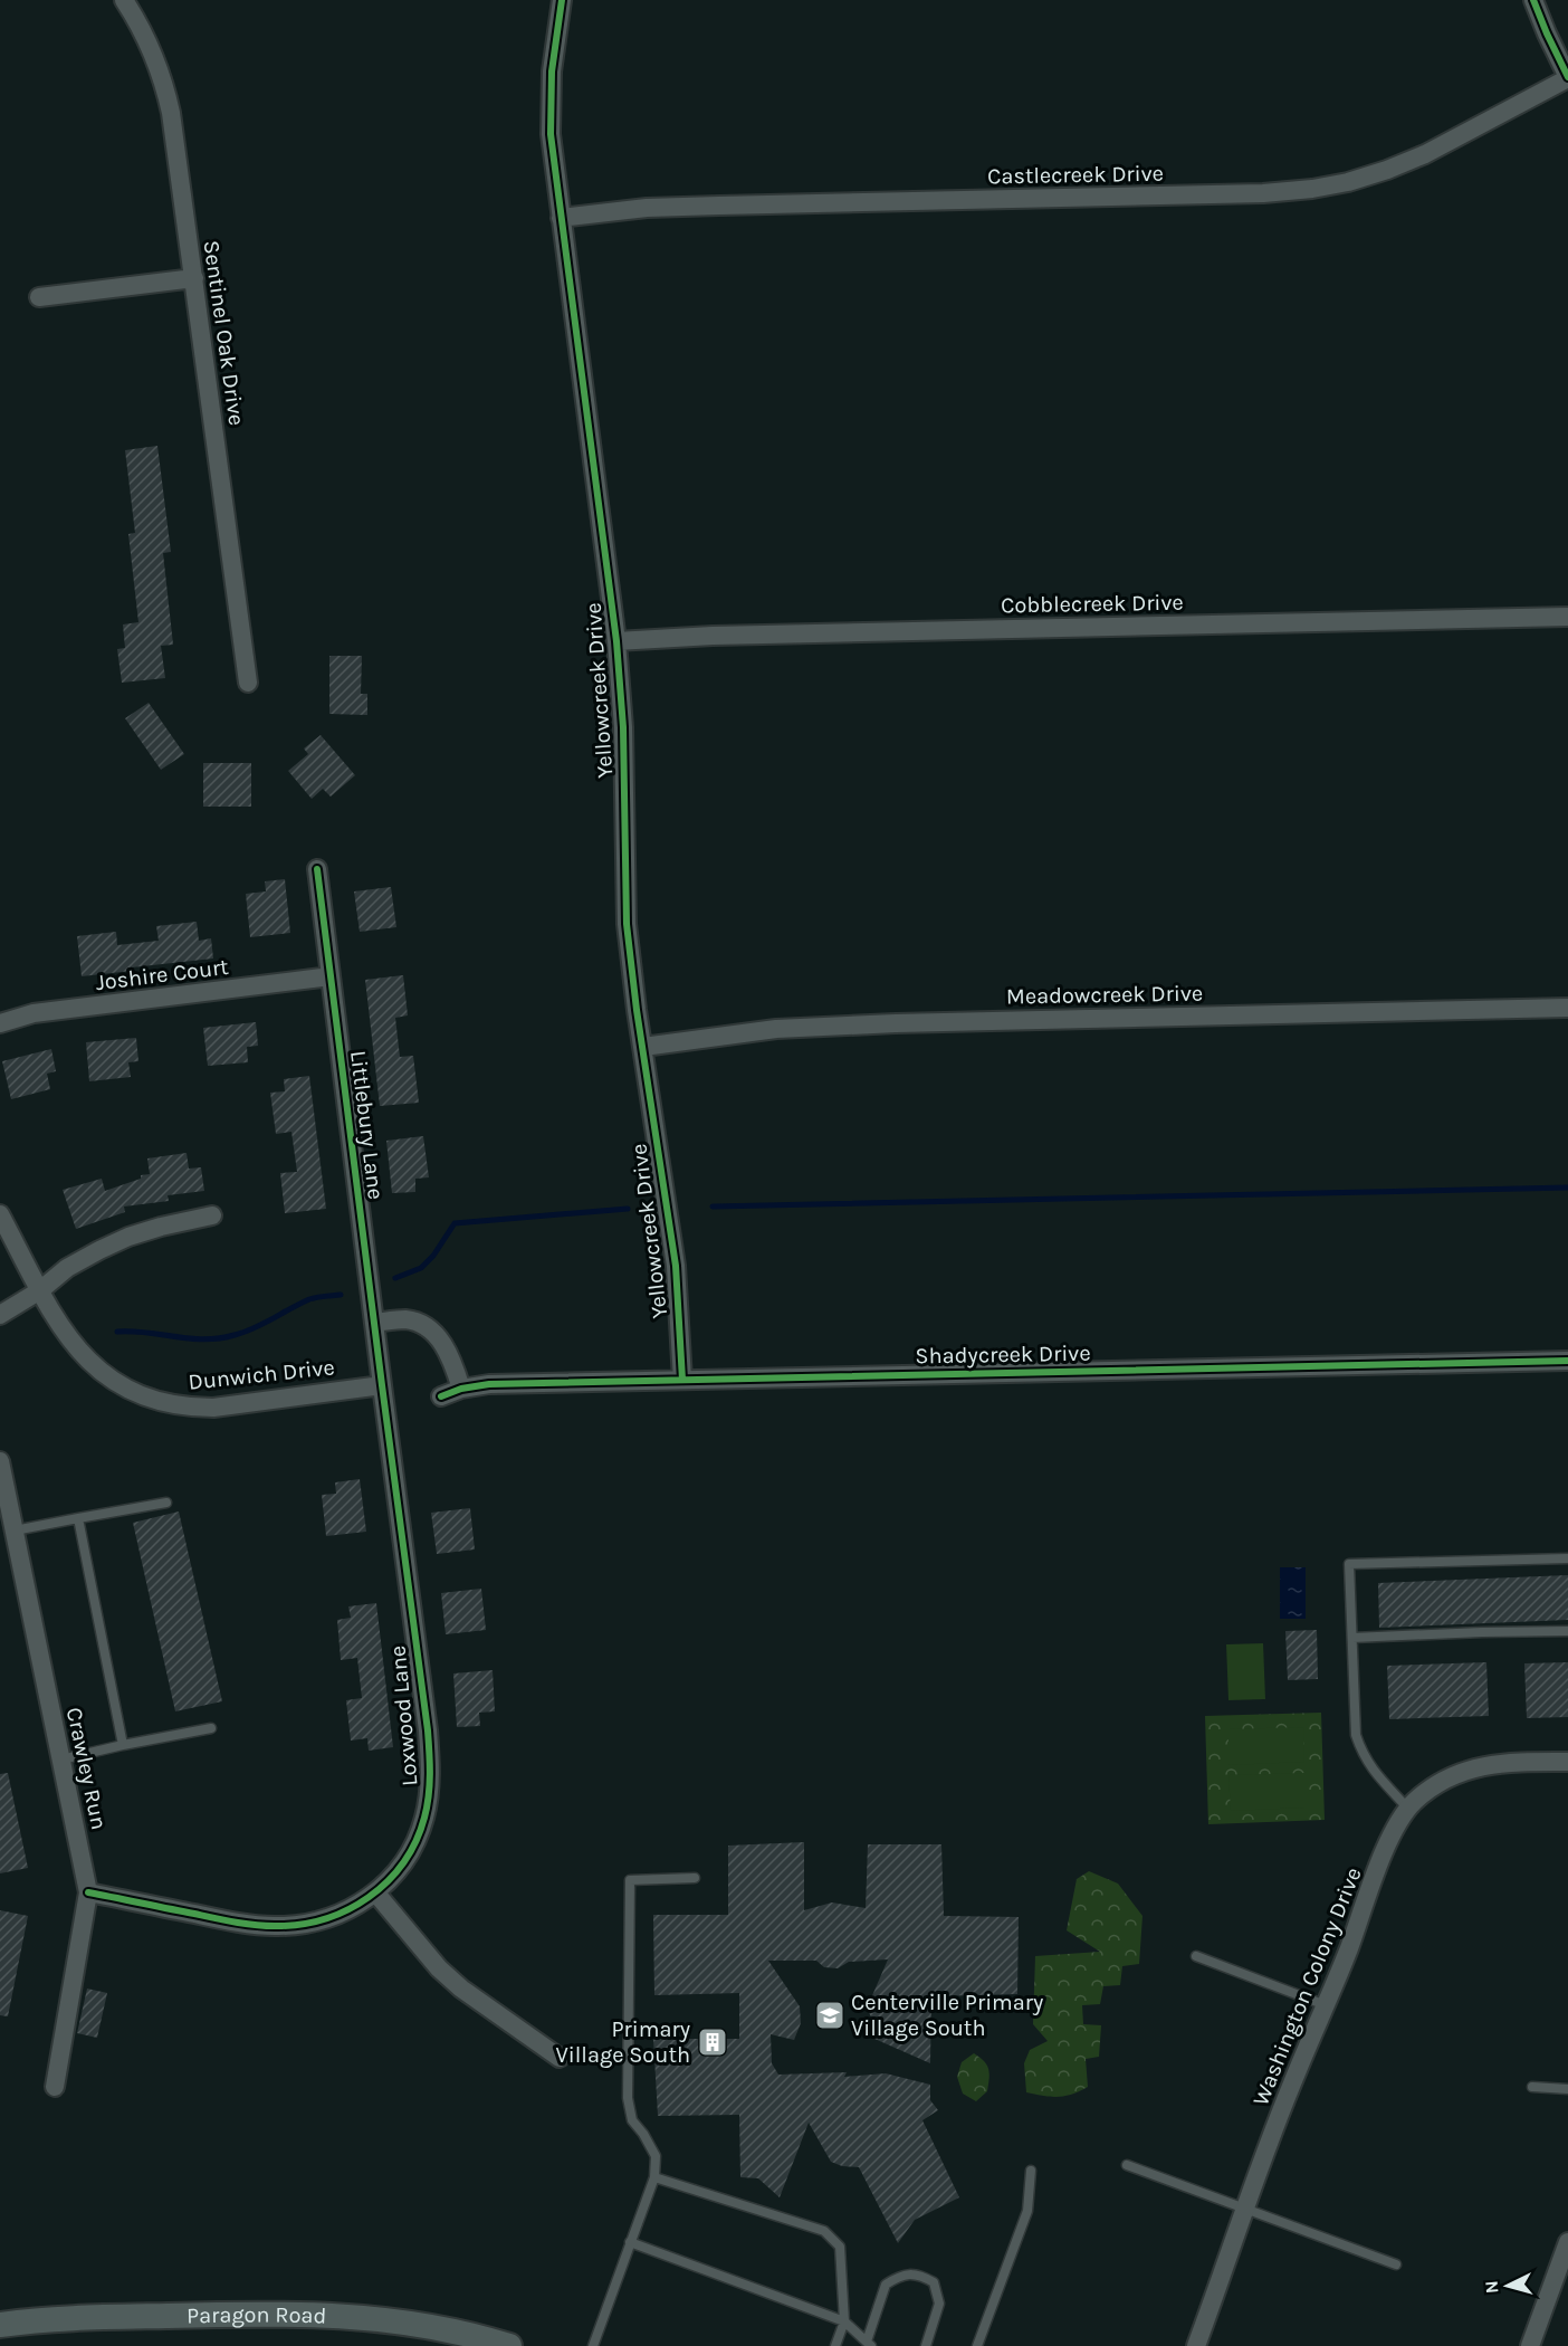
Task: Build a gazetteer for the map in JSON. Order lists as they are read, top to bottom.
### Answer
{
  "streets": {
    "street": [
      "Castlecreek Drive",
      "Sentinel Oak Drive",
      "Cobblecreek Drive",
      "Yellowcreek Drive",
      "Joshire Court",
      "Meadowcreek Drive",
      "Littlebury Lane",
      "Shadycreek Drive",
      "Dunwich Drive",
      "Loxwood Lane",
      "Crawley Run",
      "Washington Colony Drive",
      "Paragon Road"
    ]
  },
  "crossings": [
    ["Castlecreek Drive", "Yellowcreek Drive"],
    ["Cobblecreek Drive", "Yellowcreek Drive"],
    ["Yellowcreek Drive", "Meadowcreek Drive"],
    ["Yellowcreek Drive", "Shadycreek Drive"],
    ["Joshire Court", "Littlebury Lane"],
    ["Littlebury Lane", "Dunwich Drive"],
    ["Littlebury Lane", "Loxwood Lane"],
    ["Dunwich Drive", "Loxwood Lane"],
    ["Loxwood Lane", "Crawley Run"]
  ],
  "places": {
    "school or university": ["Centerville Primary Village South"],
    "building": ["Primary Village South"]
  },
  "north": "left"
}
